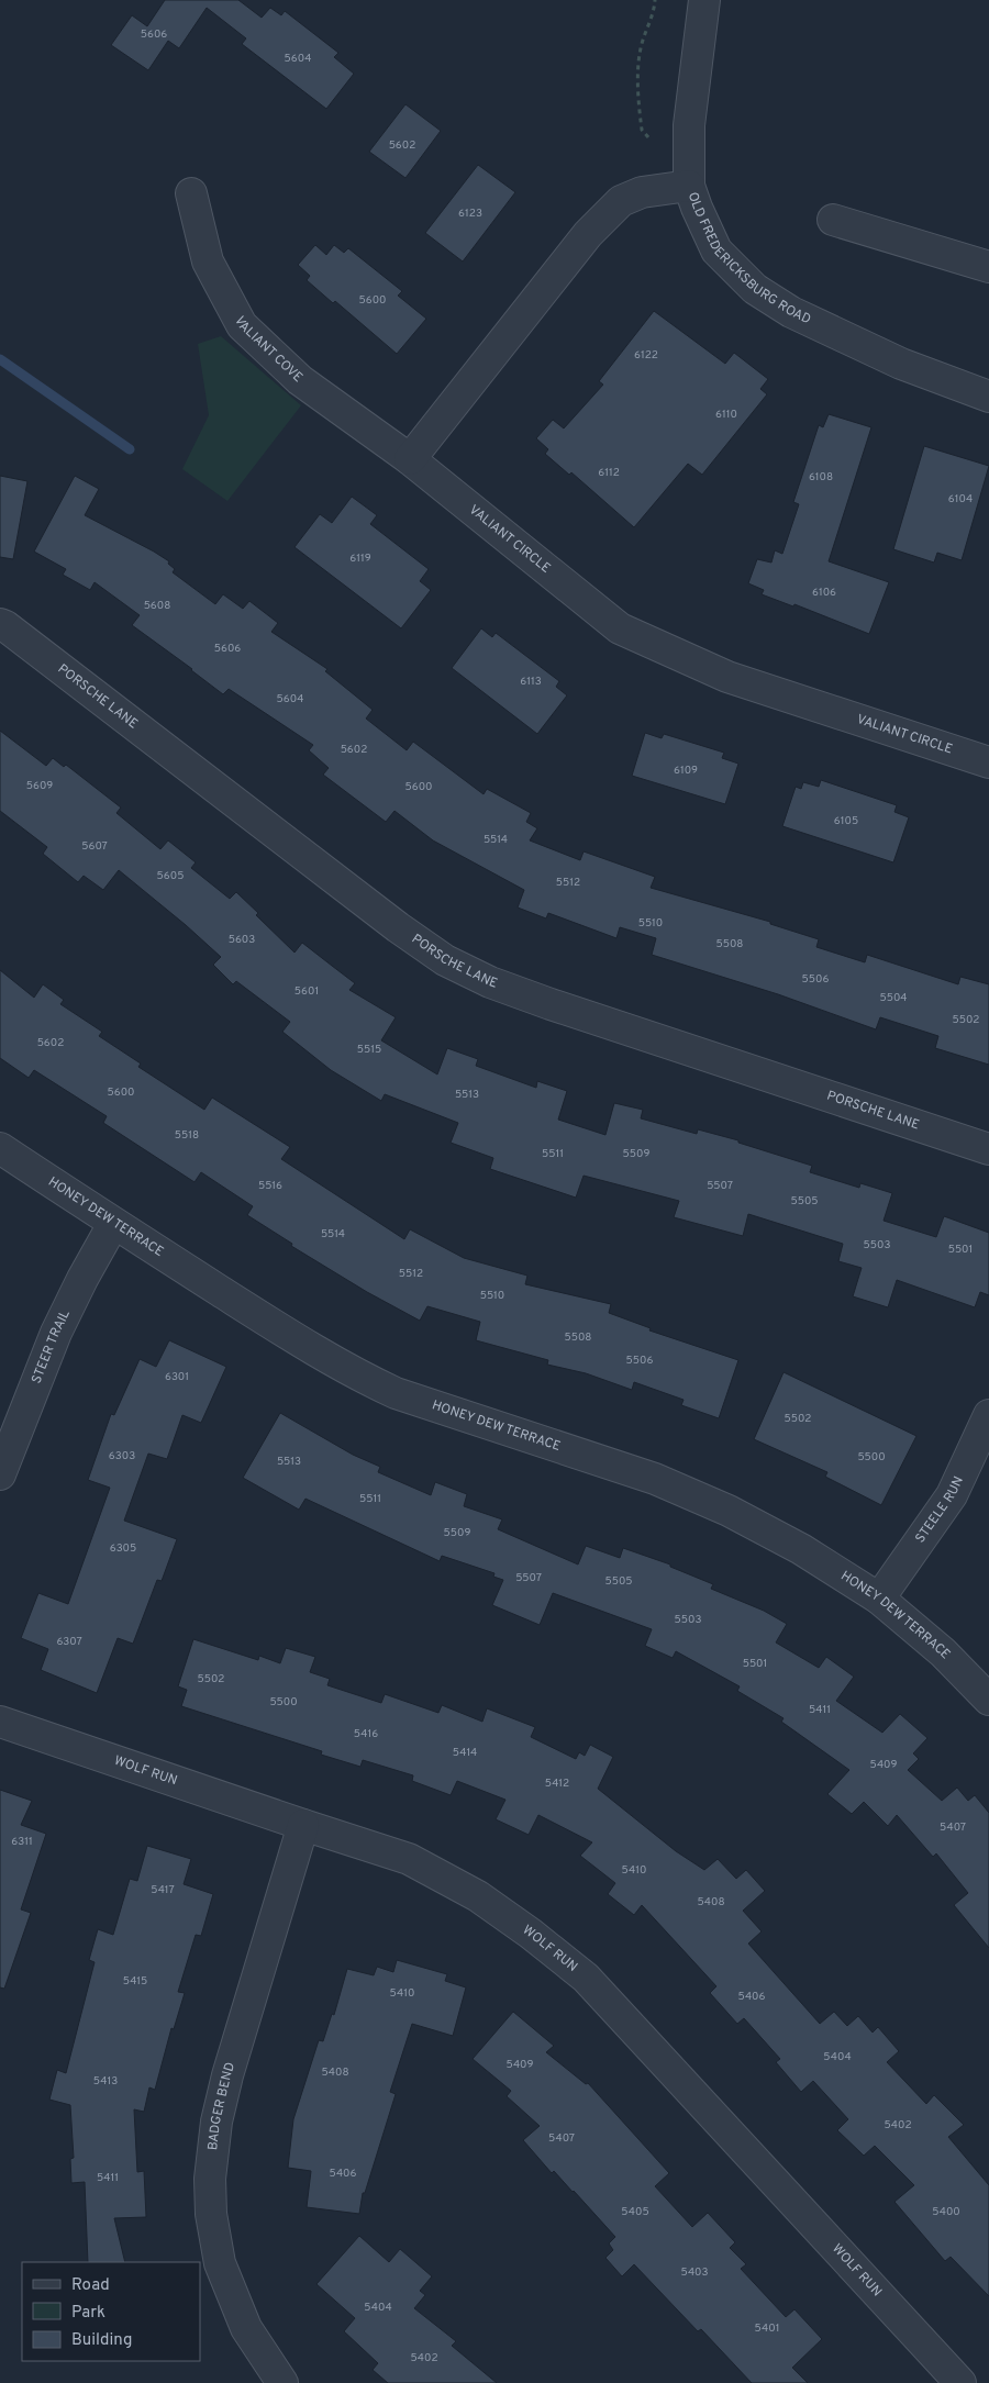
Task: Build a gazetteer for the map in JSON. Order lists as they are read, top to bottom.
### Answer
{
  "streets": {
    "street": [
      "OLD FREDERICKSBURG ROAD",
      "VALIANT COVE",
      "VALIANT CIRCLE",
      "PORSCHE LANE",
      "HONEY DEW TERRACE",
      "STEER TRAIL",
      "STEELE RUN",
      "WOLF RUN",
      "BADGER BEND"
    ]
  },
  "crossings": [
    ["VALIANT COVE", "VALIANT CIRCLE"],
    ["HONEY DEW TERRACE", "STEER TRAIL"],
    ["HONEY DEW TERRACE", "STEELE RUN"],
    ["WOLF RUN", "BADGER BEND"]
  ],
  "house_numbers": [
    "5606",
    "5604",
    "5602",
    "6123",
    "5600",
    "6122",
    "6110",
    "6112",
    "6108",
    "6104",
    "6119",
    "6106",
    "5608",
    "5606",
    "6113",
    "5604",
    "5602",
    "6109",
    "5609",
    "5600",
    "6105",
    "5514",
    "5607",
    "5605",
    "5512",
    "5510",
    "5603",
    "5508",
    "5506",
    "5601",
    "5504",
    "5502",
    "5602",
    "5515",
    "5600",
    "5513",
    "5518",
    "5511",
    "5509",
    "5516",
    "5507",
    "5505",
    "5514",
    "5503",
    "5501",
    "5512",
    "5510",
    "5508",
    "5506",
    "6301",
    "5502",
    "6303",
    "5500",
    "5513",
    "5511",
    "5509",
    "6305",
    "5507",
    "5505",
    "5503",
    "6307",
    "5501",
    "5502",
    "5500",
    "5411",
    "5416",
    "5414",
    "5409",
    "5412",
    "5407",
    "6311",
    "5410",
    "5417",
    "5408",
    "5415",
    "5410",
    "5406",
    "5404",
    "5409",
    "5408",
    "5413",
    "5402",
    "5407",
    "5406",
    "5411",
    "5405",
    "5400",
    "5403",
    "5404",
    "5401",
    "5402"
  ],
  "legend": ["Road", "Park", "Building"]
}
